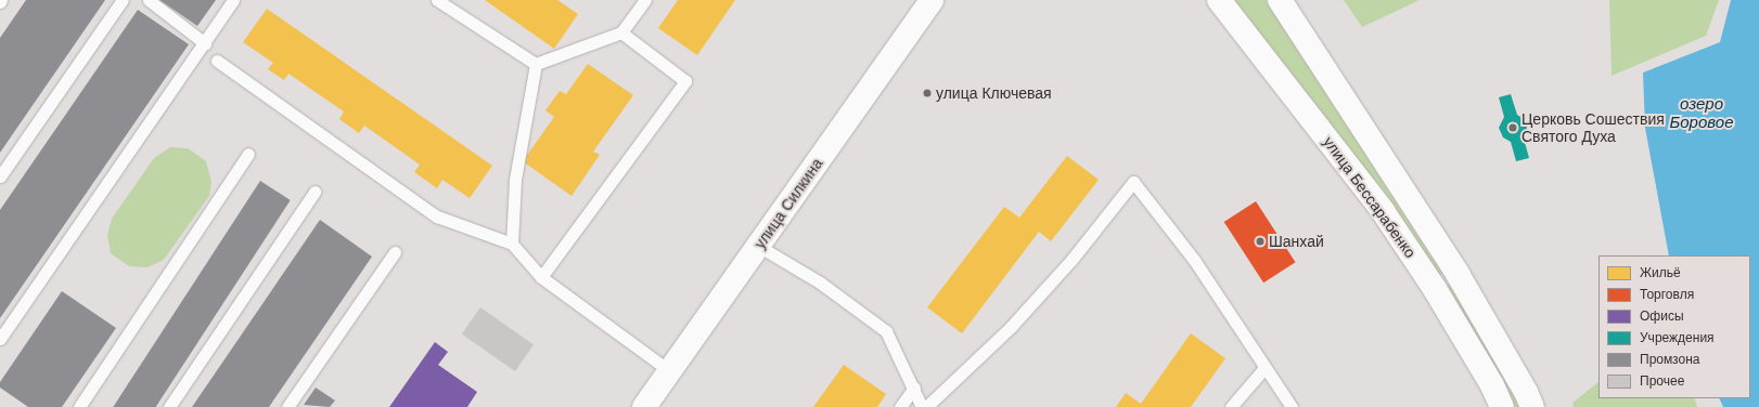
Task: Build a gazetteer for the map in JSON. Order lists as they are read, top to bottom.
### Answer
{
  "streets": {
    "main road": ["улица Бессарабенко", "улица Силкина"]
  },
  "water": ["озеро Боровое"],
  "places": ["улица Ключевая", "Церковь Сошествия Святого Духа", "Шанхай"],
  "legend": [
    "Жильё",
    "Торговля",
    "Офисы",
    "Учреждения",
    "Промзона",
    "Прочее"
  ]
}
